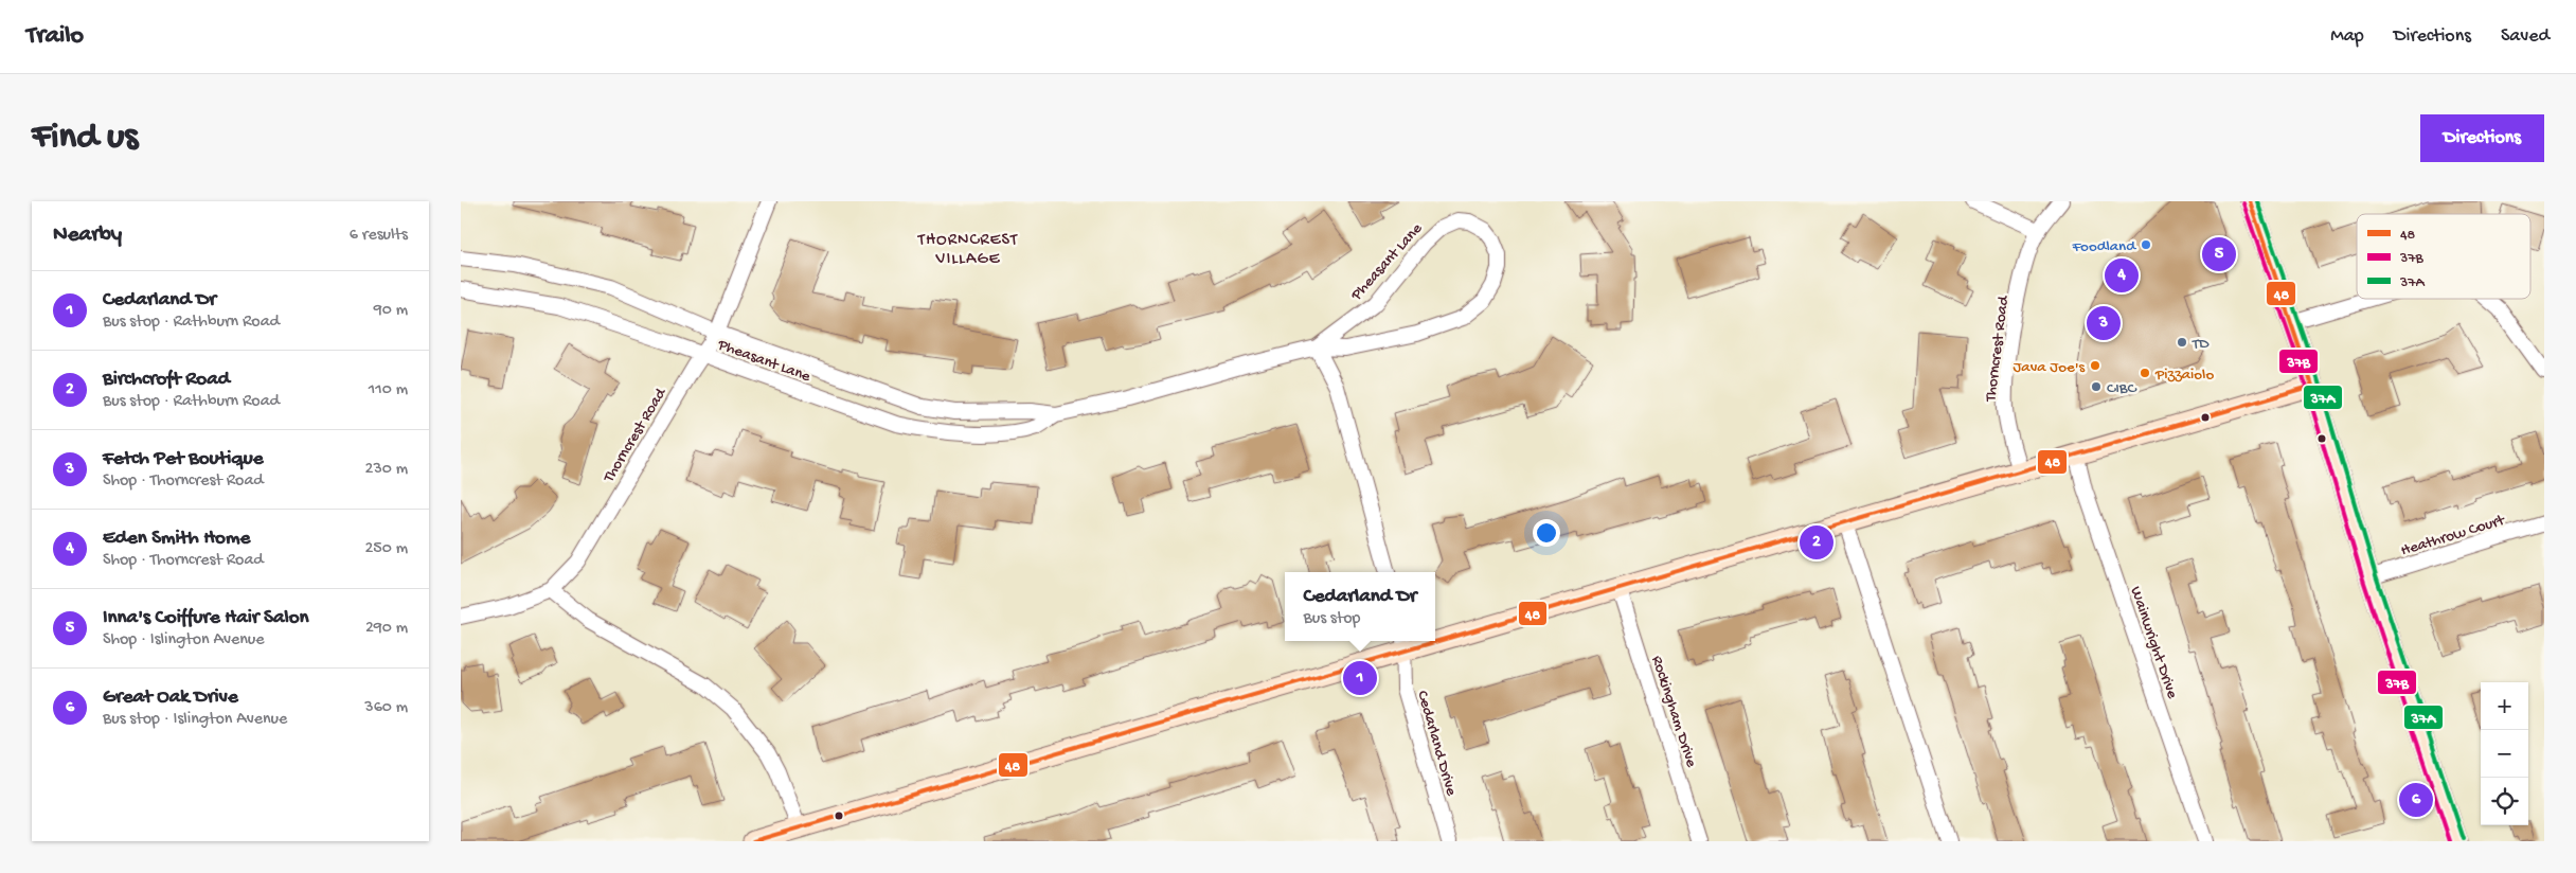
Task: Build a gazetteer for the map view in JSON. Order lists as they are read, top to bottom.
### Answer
{
  "streets": {
    "street": [
      "Pheasant Lane",
      "Thorncrest Road",
      "Heathrow Court",
      "Wainwright Drive",
      "Rockingham Drive",
      "Cedarland Drive"
    ]
  },
  "crossings": [
    ["Pheasant Lane", "Thorncrest Road"]
  ],
  "districts": ["THORNCREST VILLAGE"],
  "places": [
    "Foodland",
    "TD",
    "Java Joe's",
    "Pizzaiolo",
    "CIBC"
  ],
  "lines": ["transit line 48", "transit line 37A", "transit line 37B"],
  "legend": ["48", "37B", "37A"],
  "page": {
    "header": "Trailo",
    "nav": ["Map", "Directions", "Saved"],
    "buttons": "Directions",
    "title": "Find us",
    "heading": ["Nearby", "6 results"],
    "pins": [
      "5",
      "4",
      "3",
      "2",
      "1",
      "6"
    ],
    "list": [
      {
        "mark": "1",
        "name": "Cedarland Dr",
        "note": "Bus stop · Rathburn Road",
        "value": "90 m"
      },
      {
        "mark": "2",
        "name": "Birchcroft Road",
        "note": "Bus stop · Rathburn Road",
        "value": "110 m"
      },
      {
        "mark": "3",
        "name": "Fetch Pet Boutique",
        "note": "Shop · Thorncrest Road",
        "value": "230 m"
      },
      {
        "mark": "4",
        "name": "Eden Smith Home",
        "note": "Shop · Thorncrest Road",
        "value": "250 m"
      },
      {
        "mark": "5",
        "name": "Inna's Coiffure Hair Salon",
        "note": "Shop · Islington Avenue",
        "value": "290 m"
      },
      {
        "mark": "6",
        "name": "Great Oak Drive",
        "note": "Bus stop · Islington Avenue",
        "value": "360 m"
      }
    ],
    "popup": ["Cedarland Dr", "Bus stop"],
    "map_buttons": ["+", "−"]
  }
}
